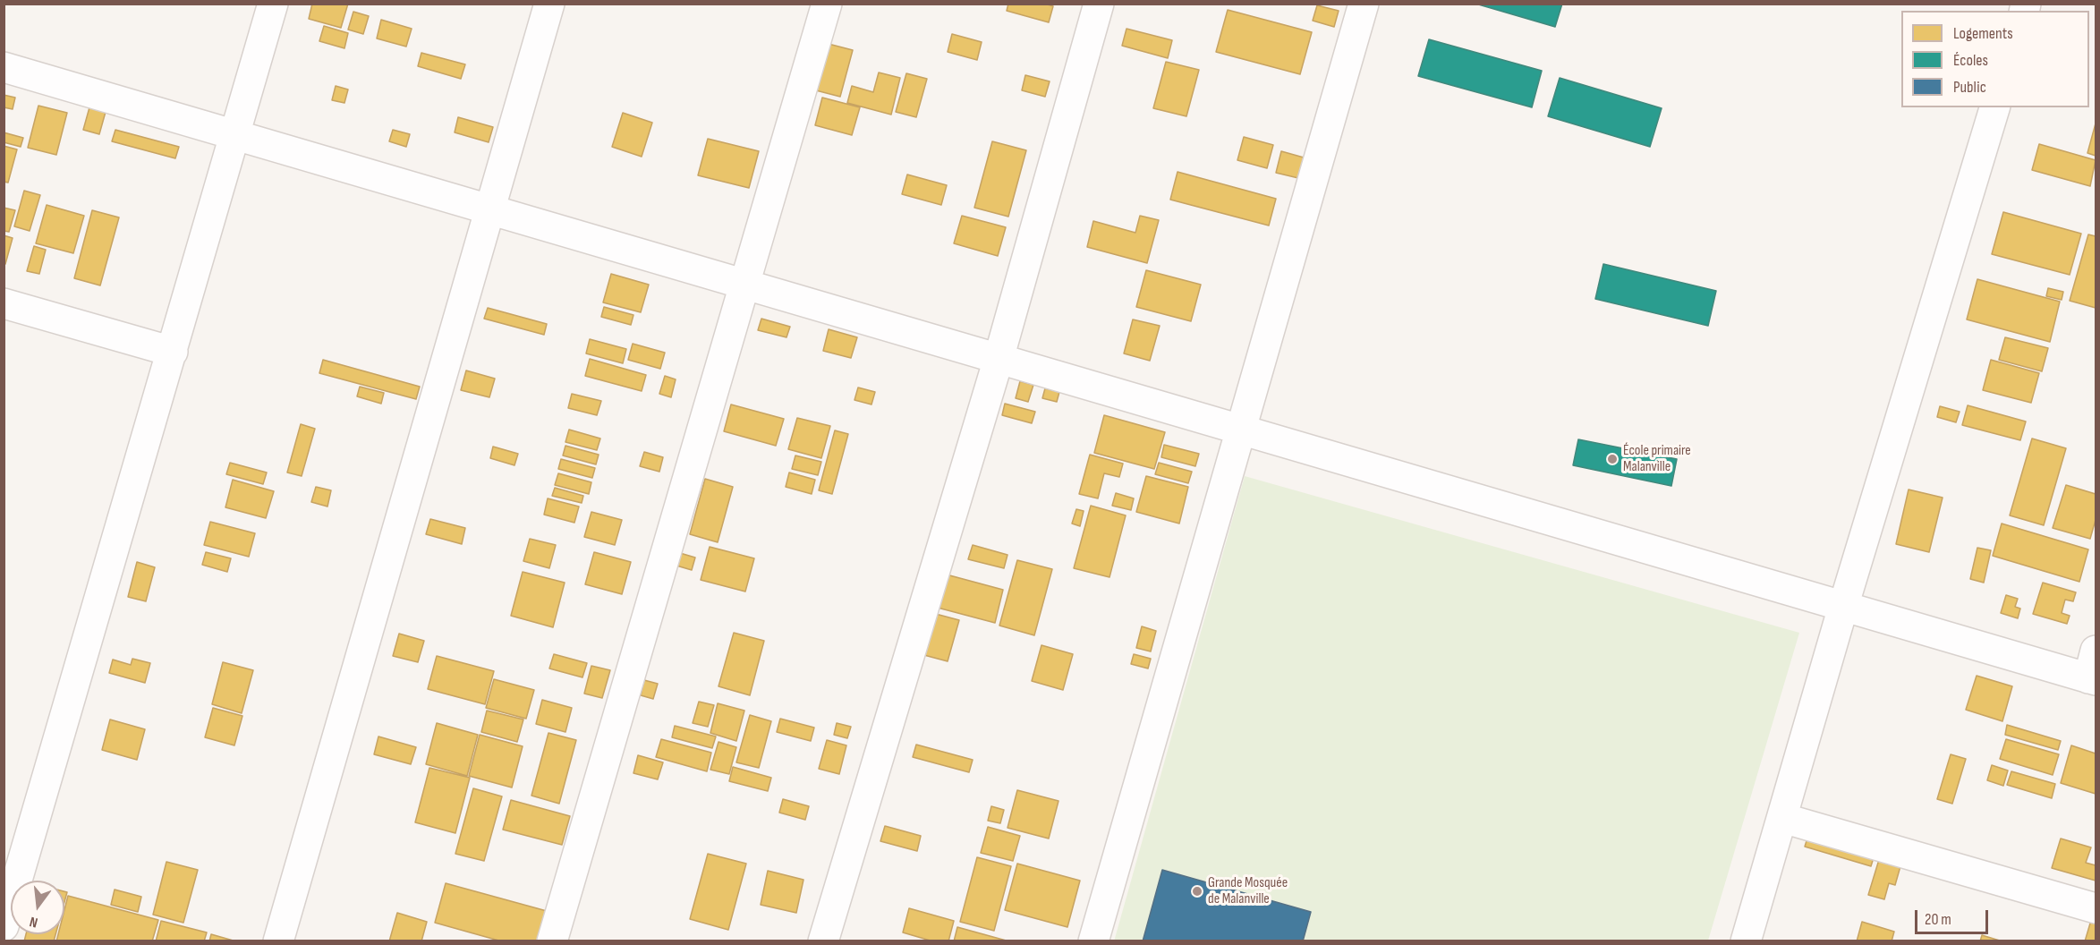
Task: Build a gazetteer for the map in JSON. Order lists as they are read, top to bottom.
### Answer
{
  "places": ["École primaire Malanville", "Grande Mosquée de Malanville"],
  "legend": ["Logements", "Écoles", "Public"],
  "scale_bar": "20 m",
  "north": "bottom"
}
